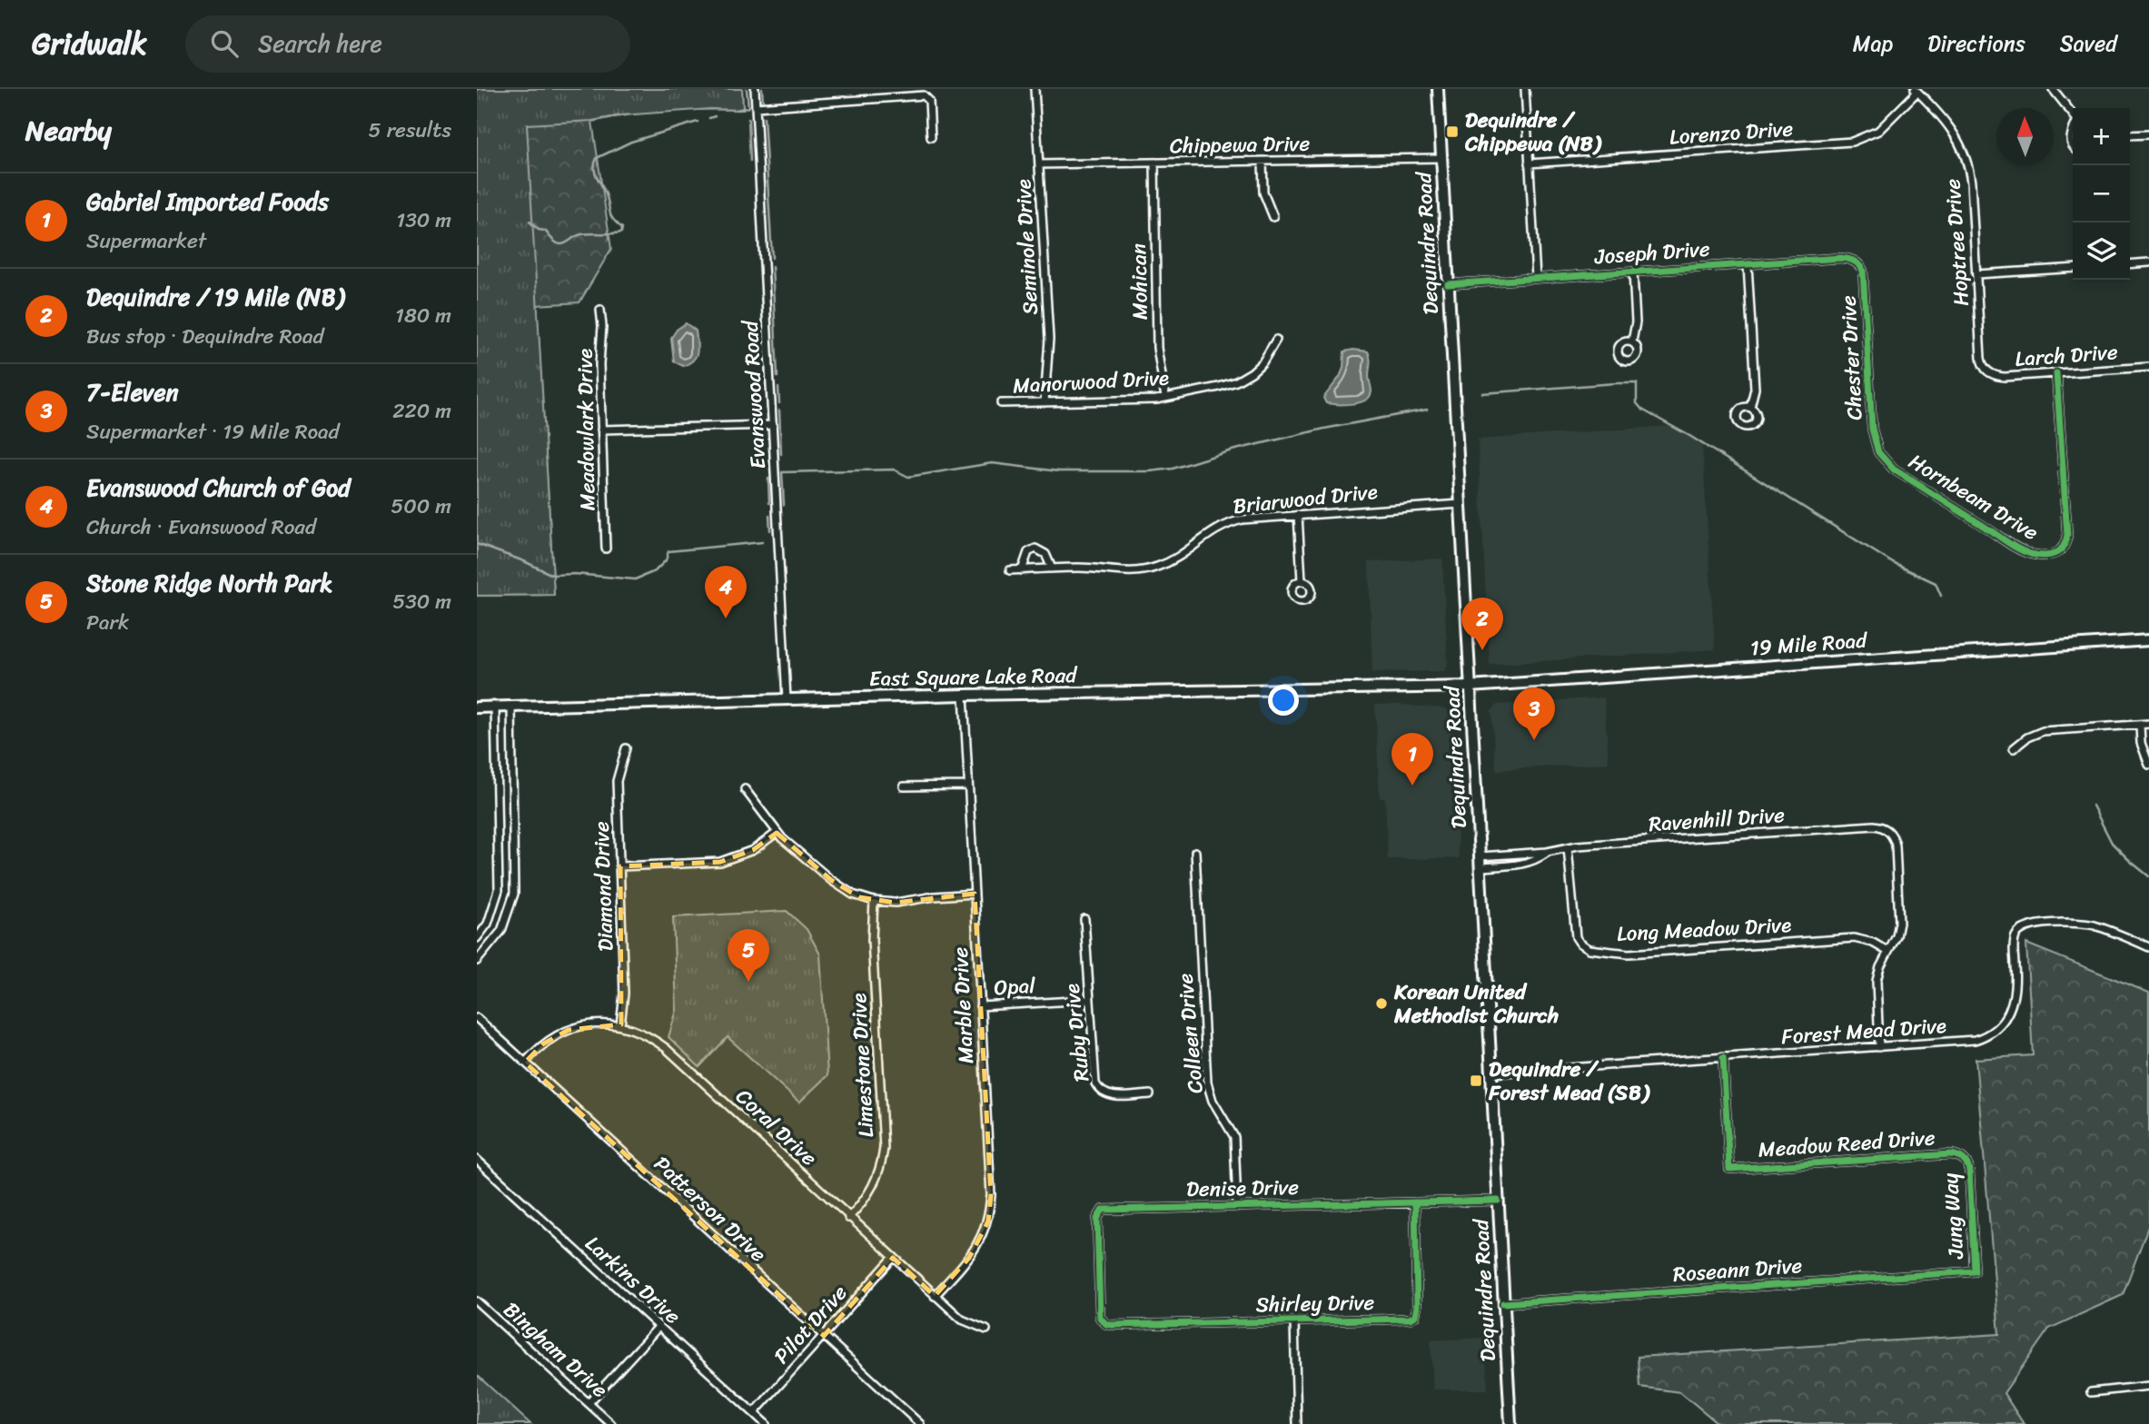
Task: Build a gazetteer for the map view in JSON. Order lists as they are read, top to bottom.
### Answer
{
  "streets": {
    "main road": ["Dequindre Road", "19 Mile Road", "East Square Lake Road"],
    "street": [
      "Lorenzo Drive",
      "Chippewa Drive",
      "Hoptree Drive",
      "Seminole Drive",
      "Joseph Drive",
      "Mohican",
      "Larch Drive",
      "Chester Drive",
      "Manorwood Drive",
      "Evanswood Road",
      "Meadowlark Drive",
      "Hornbeam Drive",
      "Briarwood Drive",
      "Ravenhill Drive",
      "Diamond Drive",
      "Long Meadow Drive",
      "Opal",
      "Marble Drive",
      "Forest Mead Drive",
      "Ruby Drive",
      "Colleen Drive",
      "Limestone Drive",
      "Coral Drive",
      "Meadow Reed Drive",
      "Denise Drive",
      "Patterson Drive",
      "Jung Way",
      "Roseann Drive",
      "Larkins Drive",
      "Shirley Drive",
      "Pilot Drive",
      "Bingham Drive"
    ]
  },
  "crossings": [
    ["Lorenzo Drive", "Hoptree Drive"],
    ["Chippewa Drive", "Dequindre Road"],
    ["Chippewa Drive", "Seminole Drive"],
    ["Chippewa Drive", "Mohican"],
    ["Hoptree Drive", "Larch Drive"],
    ["Dequindre Road", "Joseph Drive"],
    ["Dequindre Road", "Briarwood Drive"],
    ["Dequindre Road", "19 Mile Road"],
    ["Dequindre Road", "East Square Lake Road"],
    ["Dequindre Road", "Ravenhill Drive"],
    ["Dequindre Road", "Forest Mead Drive"],
    ["Dequindre Road", "Denise Drive"],
    ["Dequindre Road", "Roseann Drive"],
    ["Seminole Drive", "Manorwood Drive"],
    ["Joseph Drive", "Chester Drive"],
    ["Mohican", "Manorwood Drive"],
    ["Larch Drive", "Hornbeam Drive"],
    ["Chester Drive", "Hornbeam Drive"],
    ["Evanswood Road", "East Square Lake Road"],
    ["19 Mile Road", "East Square Lake Road"],
    ["East Square Lake Road", "Marble Drive"],
    ["Ravenhill Drive", "Long Meadow Drive"],
    ["Diamond Drive", "Coral Drive"],
    ["Opal", "Marble Drive"],
    ["Opal", "Ruby Drive"],
    ["Marble Drive", "Coral Drive"],
    ["Forest Mead Drive", "Meadow Reed Drive"],
    ["Colleen Drive", "Denise Drive"],
    ["Limestone Drive", "Coral Drive"],
    ["Coral Drive", "Patterson Drive"],
    ["Coral Drive", "Pilot Drive"],
    ["Meadow Reed Drive", "Jung Way"],
    ["Denise Drive", "Shirley Drive"],
    ["Patterson Drive", "Pilot Drive"],
    ["Jung Way", "Roseann Drive"],
    ["Larkins Drive", "Pilot Drive"]
  ],
  "places": {
    "transit": ["Dequindre / Chippewa (NB)", "Dequindre / Forest Mead (SB)"],
    "other": ["Korean United Methodist Church"]
  },
  "north": "top",
  "page": {
    "header": "Gridwalk",
    "search": "Search here",
    "nav": ["Map", "Directions", "Saved"],
    "heading": ["Nearby", "5 results"],
    "map_buttons": ["+", "−"],
    "list": [
      {
        "mark": "1",
        "name": "Gabriel Imported Foods",
        "note": "Supermarket",
        "value": "130 m"
      },
      {
        "mark": "2",
        "name": "Dequindre / 19 Mile (NB)",
        "note": "Bus stop · Dequindre Road",
        "value": "180 m"
      },
      {
        "mark": "3",
        "name": "7-Eleven",
        "note": "Supermarket · 19 Mile Road",
        "value": "220 m"
      },
      {
        "mark": "4",
        "name": "Evanswood Church of God",
        "note": "Church · Evanswood Road",
        "value": "500 m"
      },
      {
        "mark": "5",
        "name": "Stone Ridge North Park",
        "note": "Park",
        "value": "530 m"
      }
    ],
    "pins": [
      "4",
      "2",
      "3",
      "1",
      "5"
    ]
  }
}
